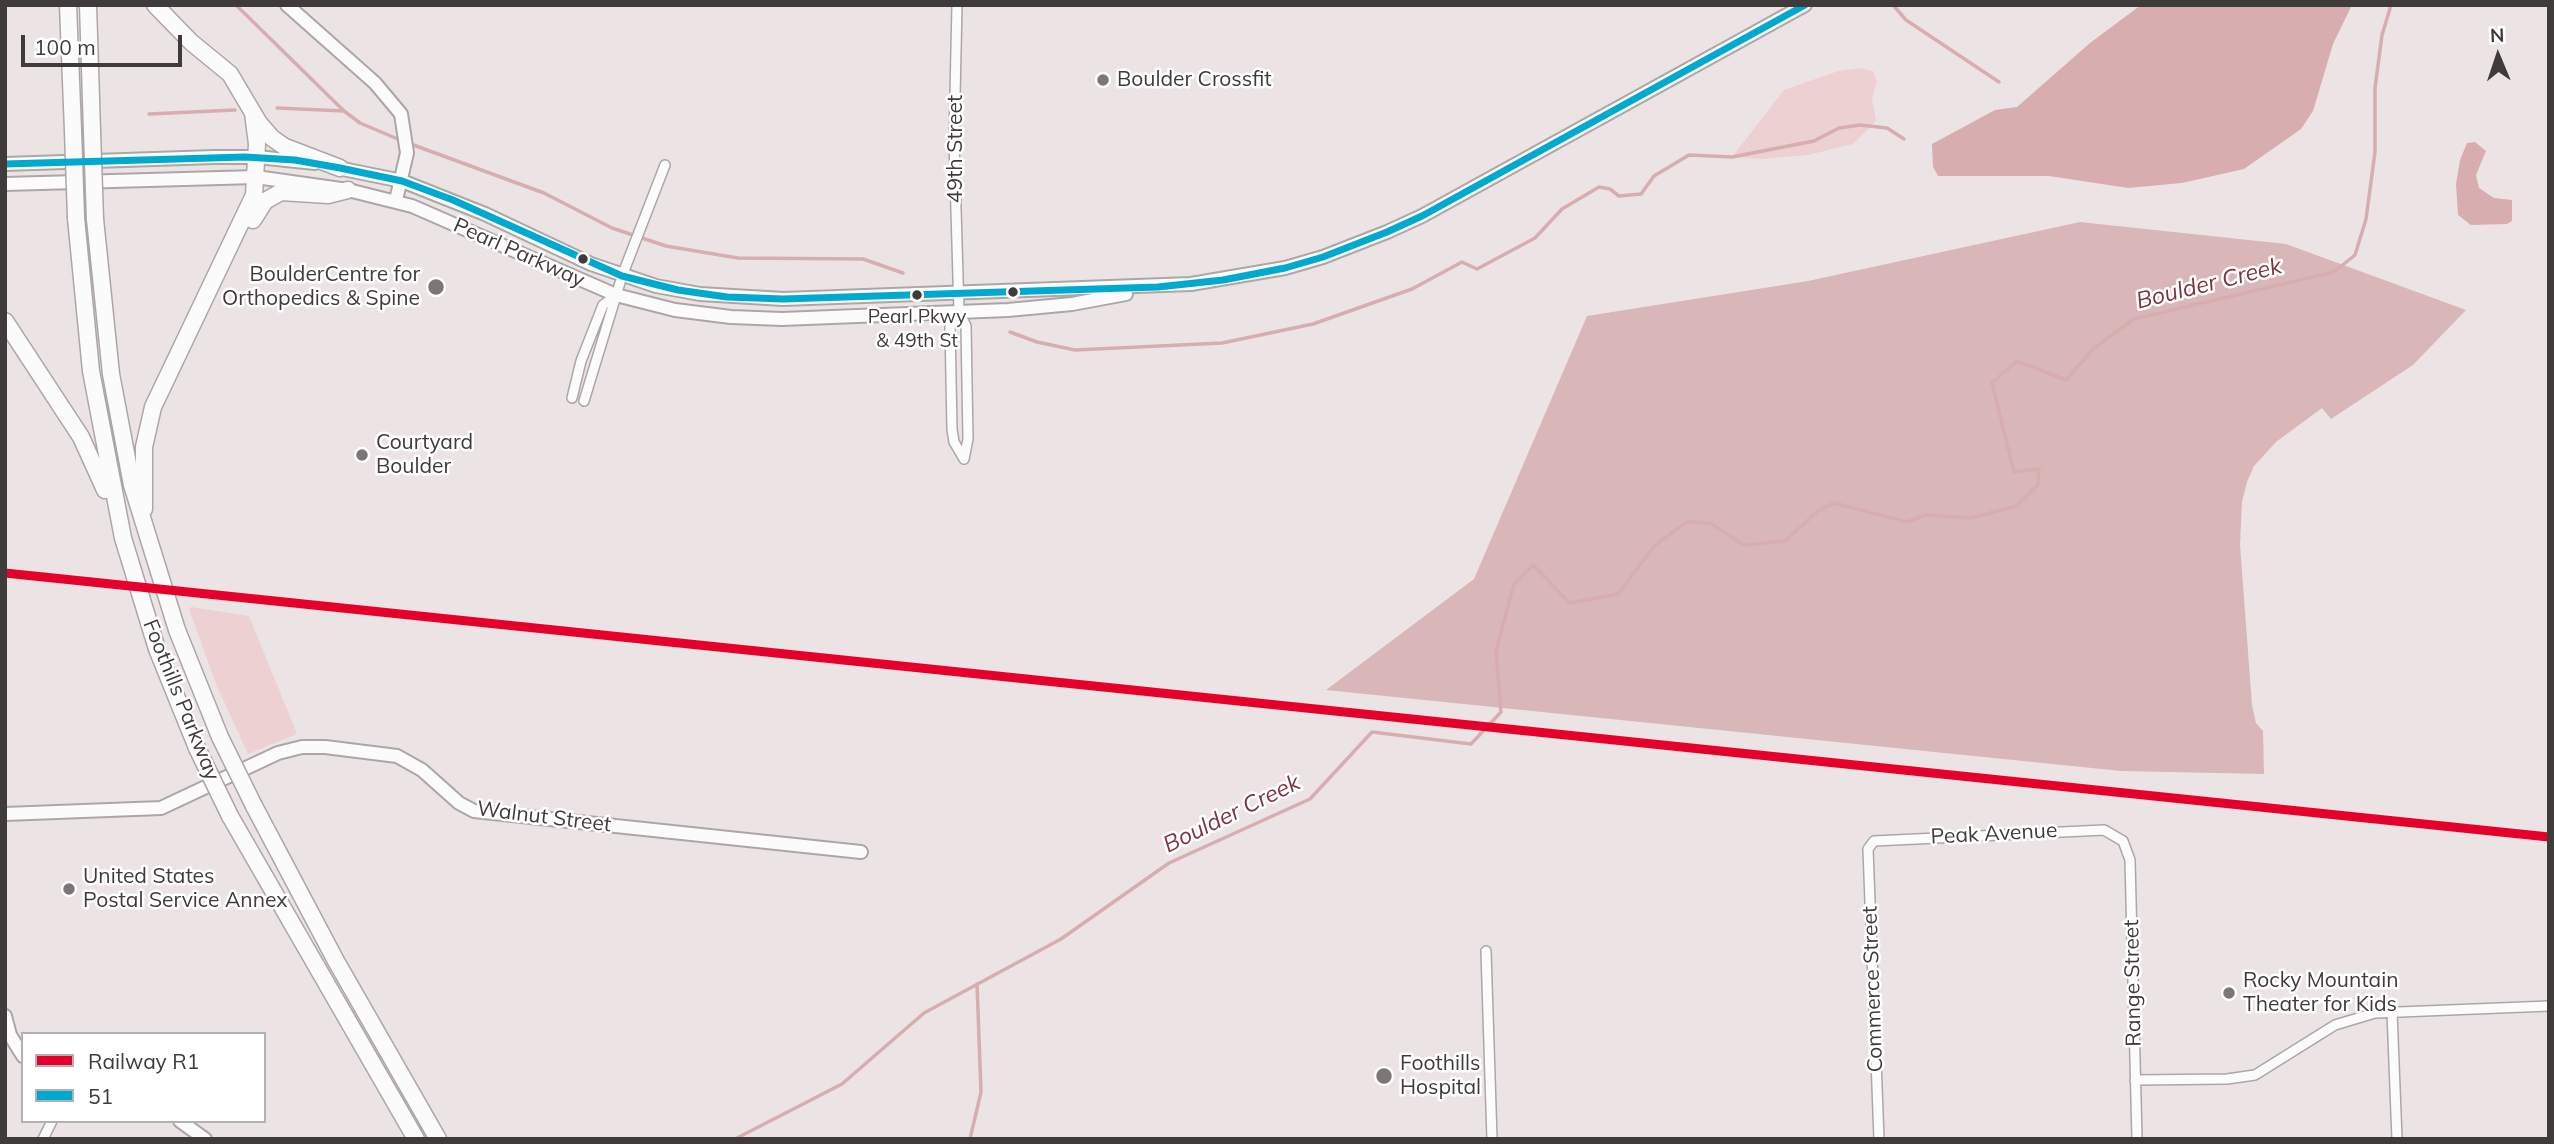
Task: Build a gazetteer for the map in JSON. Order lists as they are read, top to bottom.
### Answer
{
  "streets": {
    "highway": ["Foothills Parkway"],
    "main road": ["Pearl Parkway", "Walnut Street"],
    "street": [
      "49th Street",
      "Peak Avenue",
      "Range Street",
      "Commerce Street"
    ]
  },
  "crossings": [
    ["49th Street", "Pearl Parkway"],
    ["Peak Avenue", "Range Street"],
    ["Peak Avenue", "Commerce Street"]
  ],
  "water": ["Boulder Creek"],
  "places": [
    "Boulder Crossfit",
    "BoulderCentre for Orthopedics & Spine",
    "Pearl Pkwy & 49th St",
    "Courtyard Boulder",
    "United States Postal Service Annex",
    "Rocky Mountain Theater for Kids",
    "Foothills Hospital"
  ],
  "lines": ["transit line 51", "rail line R1"],
  "legend": ["Railway R1", "51"],
  "scale_bar": "100 m",
  "north": "top"
}
